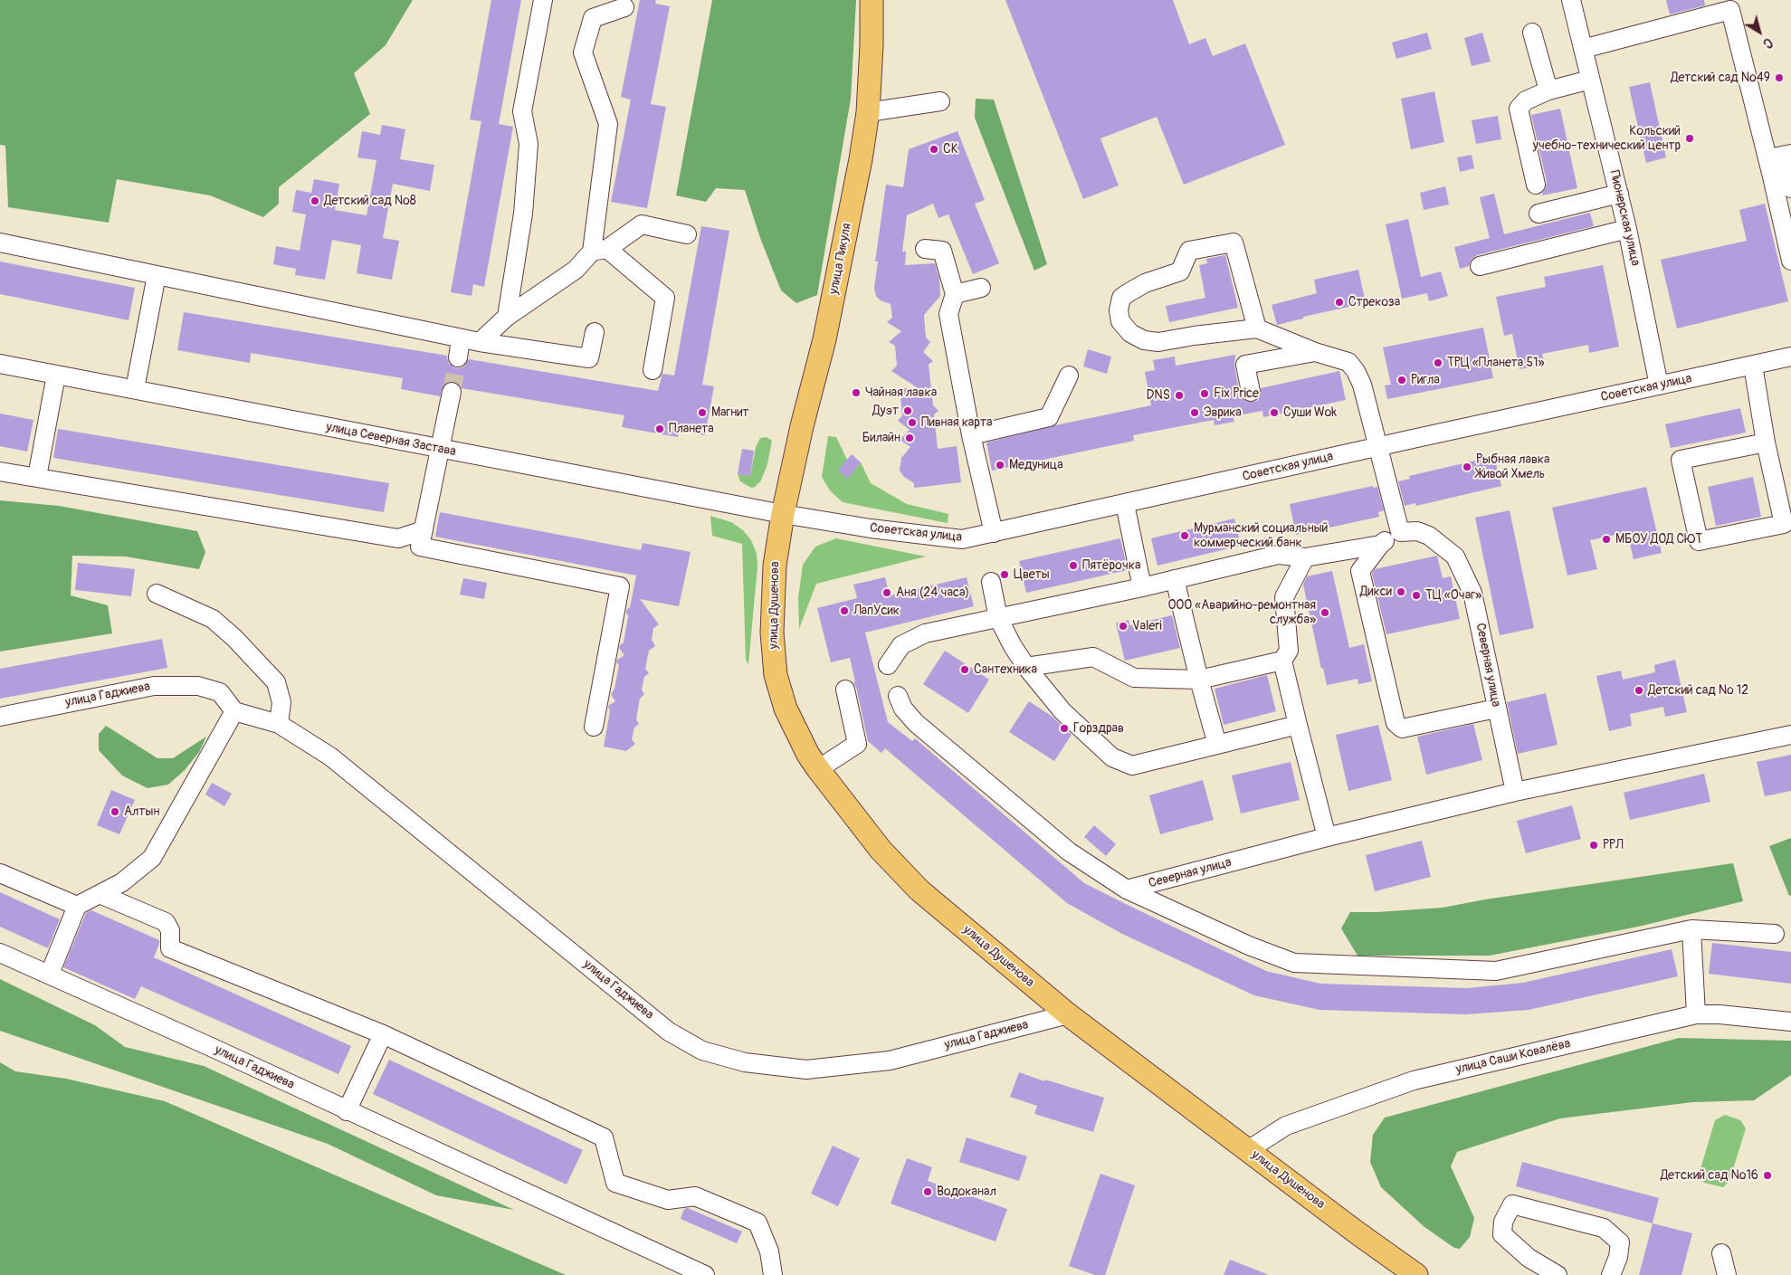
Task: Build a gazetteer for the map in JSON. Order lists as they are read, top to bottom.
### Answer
{
  "streets": {
    "main road": ["улица Пикуля", "улица Душенова"],
    "street": [
      "Пионерская улица",
      "Советская улица",
      "улица Северная Застава",
      "Северная улица",
      "улица Гаджиева",
      "улица Саши Ковалёва"
    ]
  },
  "crossings": [
    ["Пионерская улица", "Советская улица"],
    ["улица Пикуля", "Советская улица"],
    ["улица Пикуля", "улица Северная Застава"],
    ["улица Пикуля", "улица Душенова"],
    ["Советская улица", "улица Северная Застава"],
    ["Советская улица", "улица Душенова"],
    ["улица Северная Застава", "улица Душенова"],
    ["улица Душенова", "улица Гаджиева"],
    ["улица Душенова", "улица Саши Ковалёва"]
  ],
  "places": [
    "Детcкий сад №49",
    "Кольский учебно-технический центр",
    "СК",
    "Детский сад №8",
    "Стрекоза",
    "ТРЦ «Планета 51»",
    "Ригла",
    "Чайная лавка",
    "Fix Price",
    "DNS",
    "Дуэт",
    "Магнит",
    "Эврика",
    "Суши Wok",
    "Пивная карта",
    "Планета",
    "Билайн",
    "Медуница",
    "Рыбная лавка Живой Хмель",
    "Мурманский социальный коммерческий банк",
    "МБОУ ДОД СЮТ",
    "Пятёрочка",
    "Цветы",
    "Дикси",
    "Аня (24 часа)",
    "ТЦ «Очаг»",
    "ЛапУсик",
    "ООО «Аварийно-ремонтная служба»",
    "Valeri",
    "Сантехника",
    "Детский сад № 12",
    "Горздрав",
    "Алтын",
    "РРЛ",
    "Детский сад №16",
    "Водоканал"
  ],
  "north": "bottom right"
}
